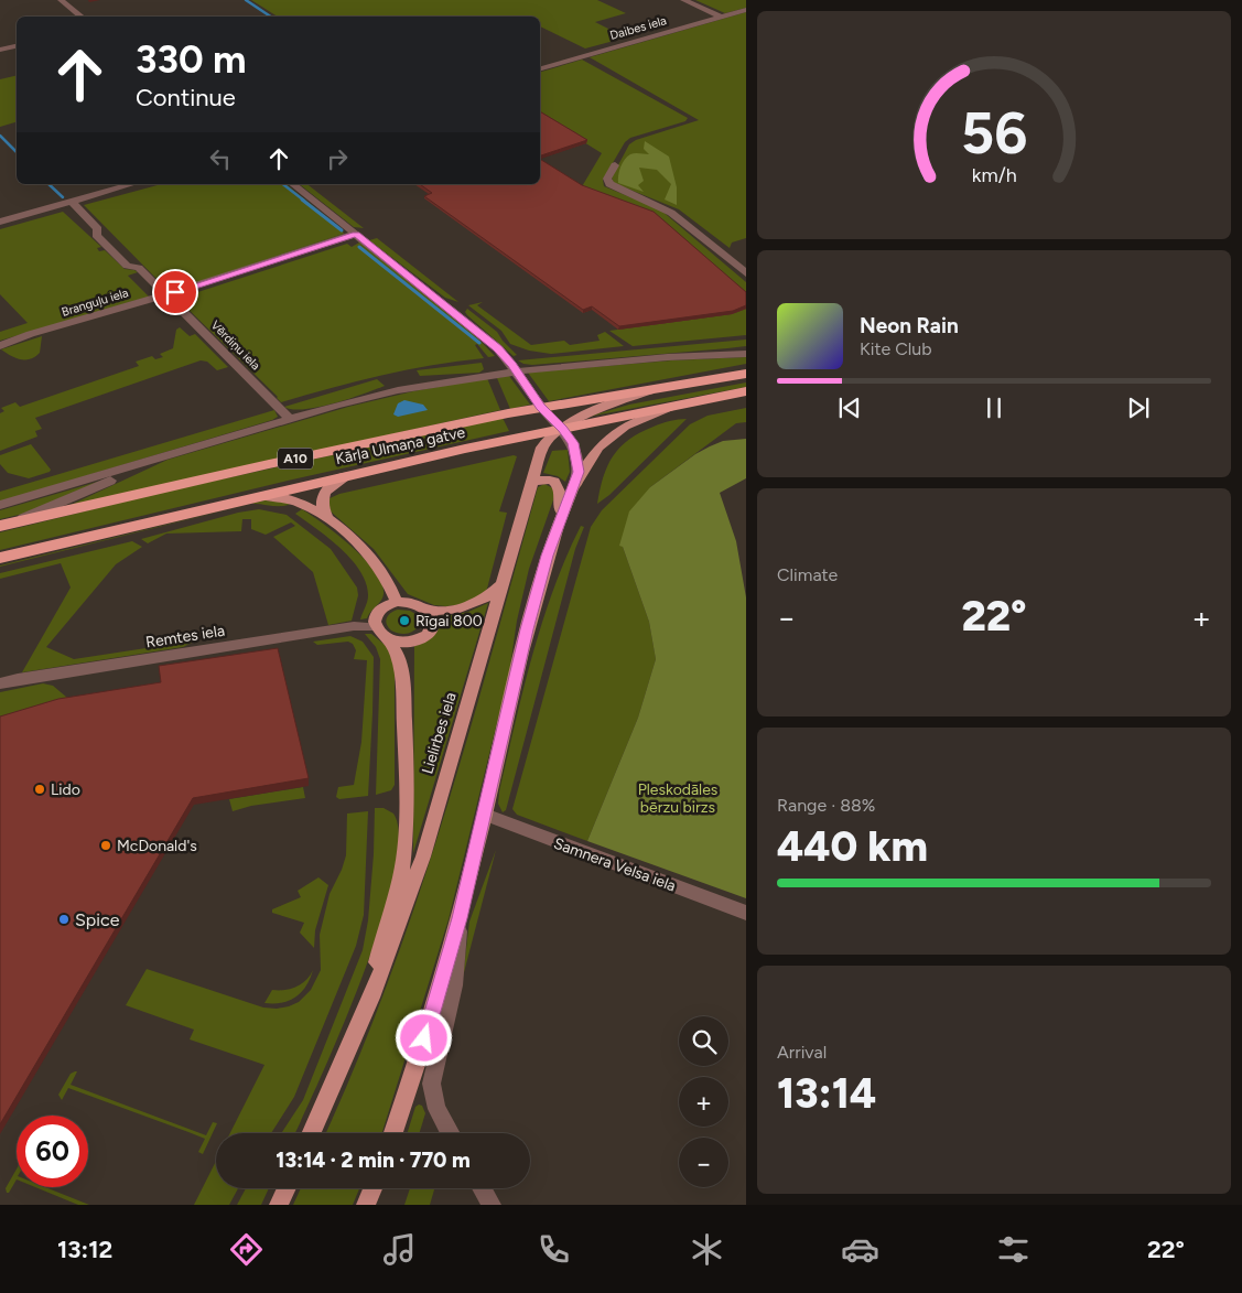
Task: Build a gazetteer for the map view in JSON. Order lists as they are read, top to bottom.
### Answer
{
  "streets": {
    "highway": ["Kārļa Ulmaņa gatve", "A10"],
    "main road": ["Lielirbes iela"],
    "street": [
      "Daibes iela",
      "Branguļu iela",
      "Vērdiņu iela",
      "Remtes iela",
      "Samnera Velsa iela"
    ]
  },
  "crossings": [
    ["Branguļu iela", "Vērdiņu iela"],
    ["Kārļa Ulmaņa gatve", "Lielirbes iela"]
  ],
  "parks": ["Pleskodāles bērzu birzs"],
  "places": [
    "Rīgai 800",
    "Lido",
    "McDonald's",
    "Spice"
  ],
  "page": {
    "turn": ["330 m", "Continue"],
    "song": ["Neon Rain", "Kite Club"],
    "tile": [
      "Climate",
      ["Range · 88%", "440 km"],
      ["Arrival", "13:14"]
    ],
    "heat": ["−", "22°", "+"],
    "map_buttons": ["+", "−"],
    "limit": "60",
    "trip": "13:14 · 2 min · 770 m",
    "tabs": ["13:12", "22°"],
    "gauge": ["56", "km/h"]
  }
}
